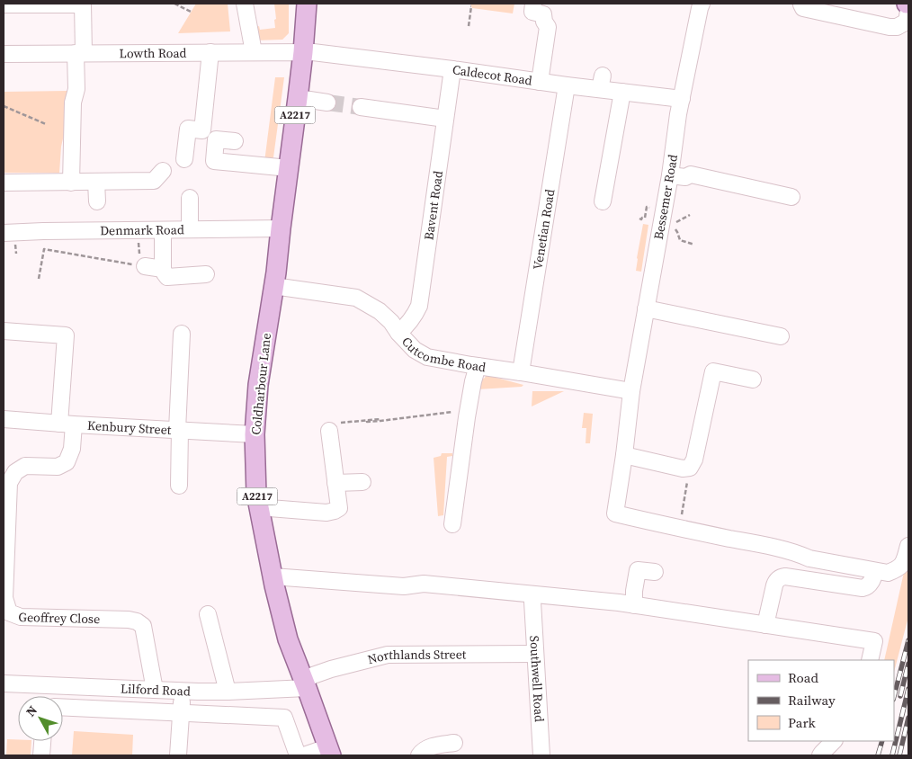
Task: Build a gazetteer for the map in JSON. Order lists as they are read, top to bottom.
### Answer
{
  "streets": {
    "main road": ["A2217", "Coldharbour Lane"],
    "street": [
      "Lowth Road",
      "Caldecot Road",
      "Bessemer Road",
      "Bavent Road",
      "Venetian Road",
      "Denmark Road",
      "Cutcombe Road",
      "Kenbury Street",
      "Geoffrey Close",
      "Northlands Street",
      "Southwell Road",
      "Lilford Road"
    ]
  },
  "crossings": [
    ["Lowth Road", "Caldecot Road"],
    ["Lowth Road", "Coldharbour Lane"],
    ["Caldecot Road", "Bessemer Road"],
    ["Caldecot Road", "Bavent Road"],
    ["Caldecot Road", "Venetian Road"],
    ["Caldecot Road", "Coldharbour Lane"],
    ["Bessemer Road", "Cutcombe Road"],
    ["Bavent Road", "Cutcombe Road"],
    ["Venetian Road", "Cutcombe Road"],
    ["Denmark Road", "Coldharbour Lane"],
    ["Cutcombe Road", "Coldharbour Lane"],
    ["Coldharbour Lane", "Kenbury Street"],
    ["Coldharbour Lane", "Northlands Street"],
    ["Coldharbour Lane", "Lilford Road"],
    ["Kenbury Street", "Geoffrey Close"],
    ["Geoffrey Close", "Lilford Road"],
    ["Northlands Street", "Southwell Road"],
    ["Northlands Street", "Lilford Road"]
  ],
  "legend": ["Road", "Railway", "Park"],
  "north": "top left"
}
